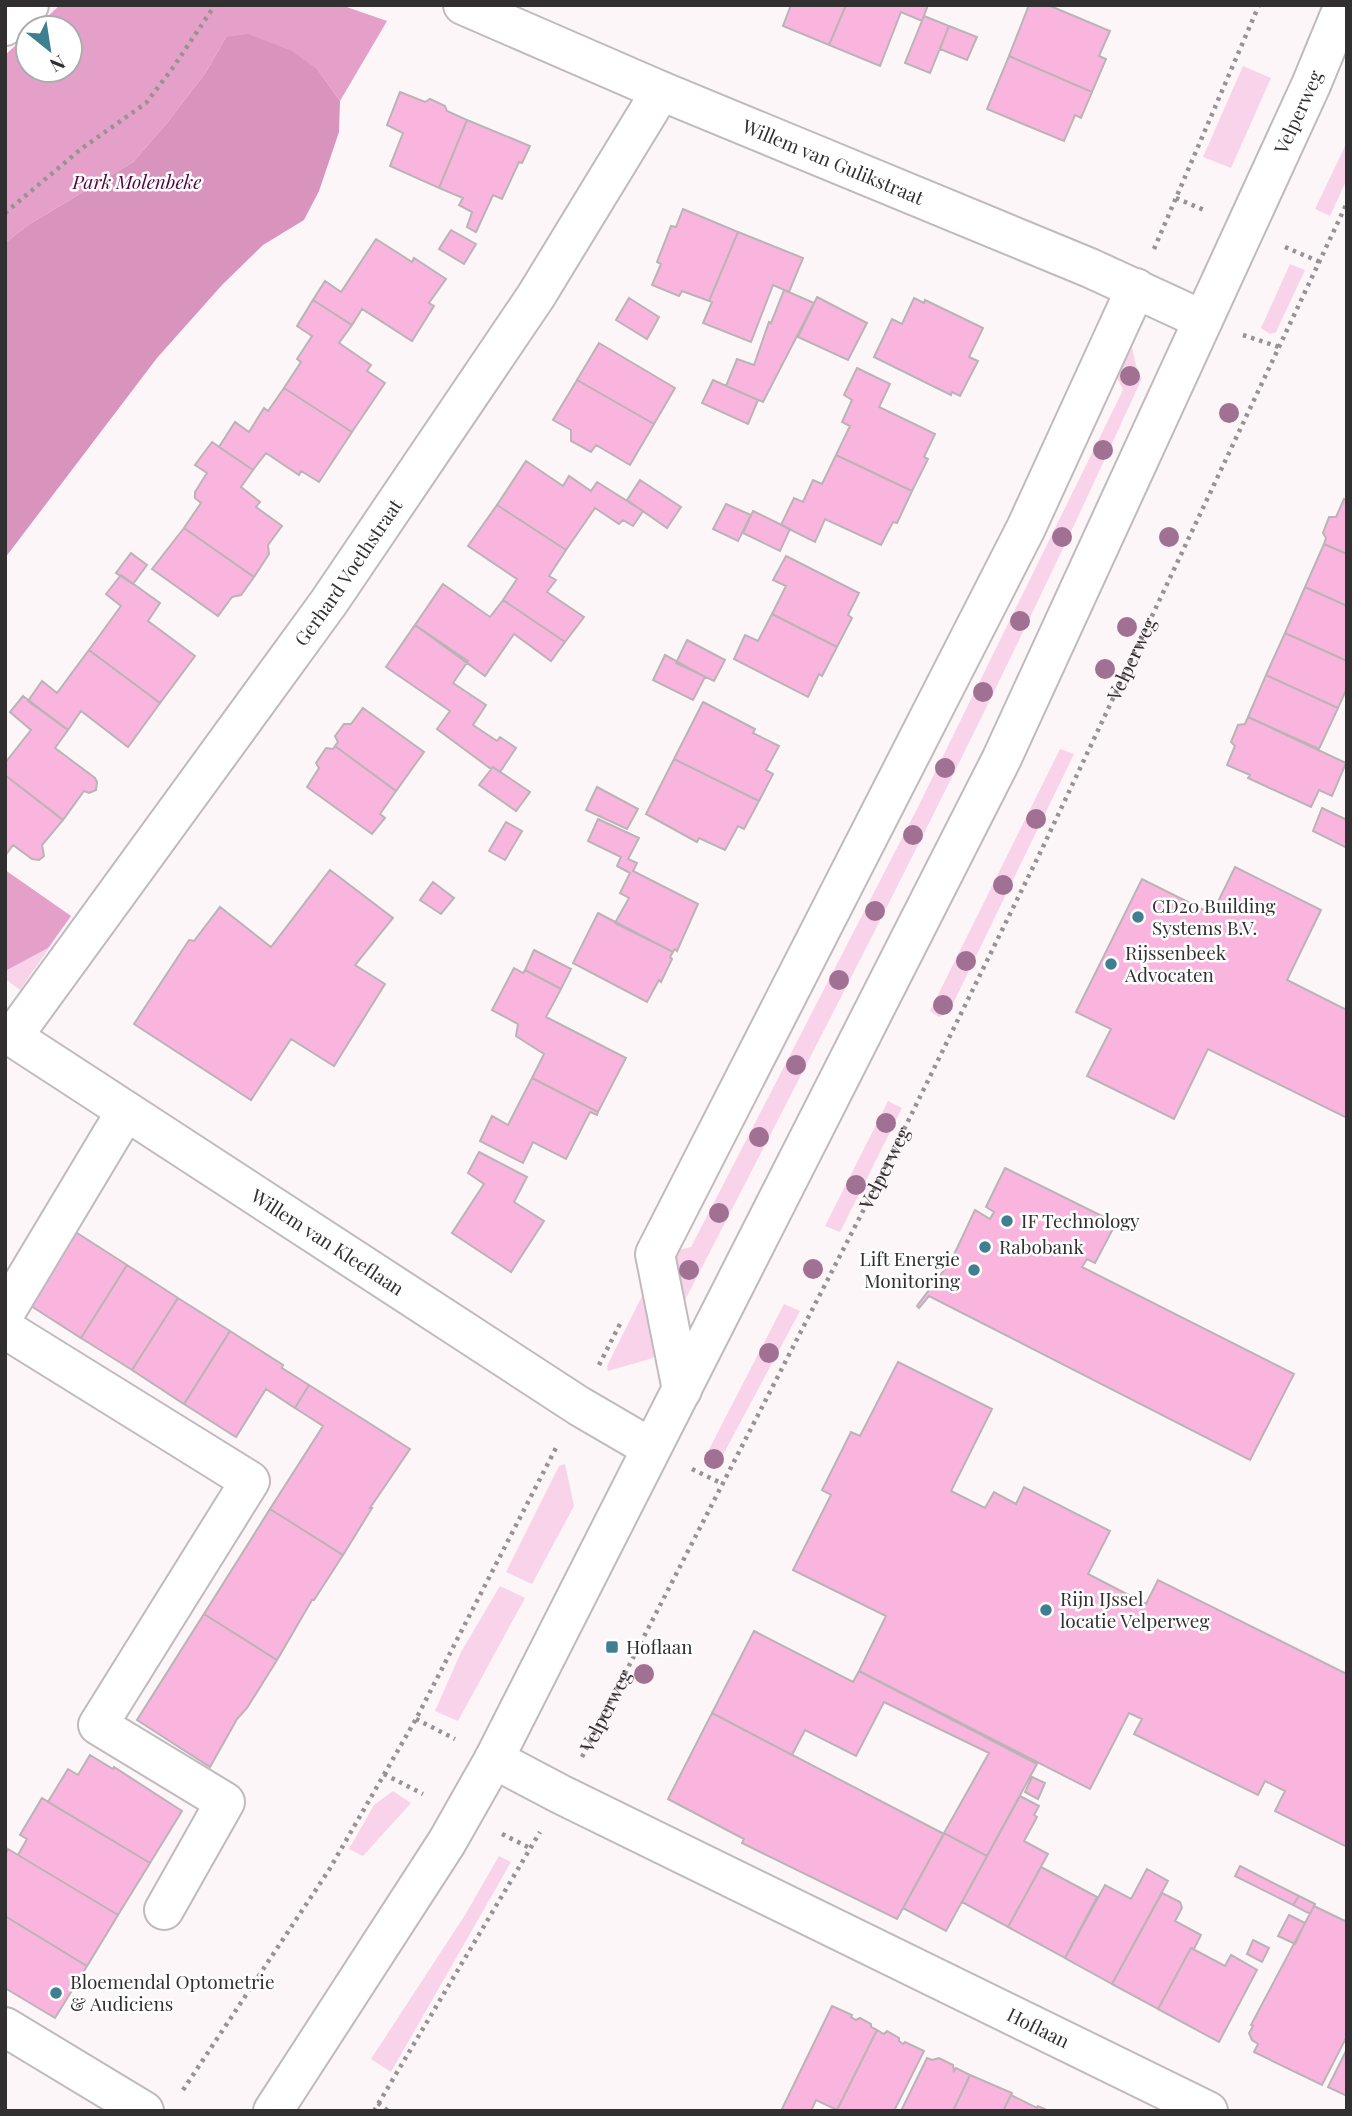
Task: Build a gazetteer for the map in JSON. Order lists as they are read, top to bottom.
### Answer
{
  "streets": {
    "street": [
      "Velperweg",
      "Willem van Gulikstraat",
      "Gerhard Voethstraat",
      "Willem van Kleeflaan",
      "Hoflaan"
    ]
  },
  "crossings": [
    ["Velperweg", "Willem van Gulikstraat"],
    ["Velperweg", "Willem van Kleeflaan"],
    ["Velperweg", "Hoflaan"],
    ["Willem van Gulikstraat", "Gerhard Voethstraat"],
    ["Gerhard Voethstraat", "Willem van Kleeflaan"]
  ],
  "parks": ["Park Molenbeke"],
  "places": {
    "other": [
      "CD20 Building Systems B.V.",
      "Rijssenbeek Advocaten",
      "IF Technology",
      "Rabobank",
      "Lift Energie Monitoring",
      "Rijn IJssel locatie Velperweg",
      "Bloemendal Optometrie & Audiciens"
    ],
    "transit": ["Hoflaan"]
  },
  "north": "bottom right"
}
